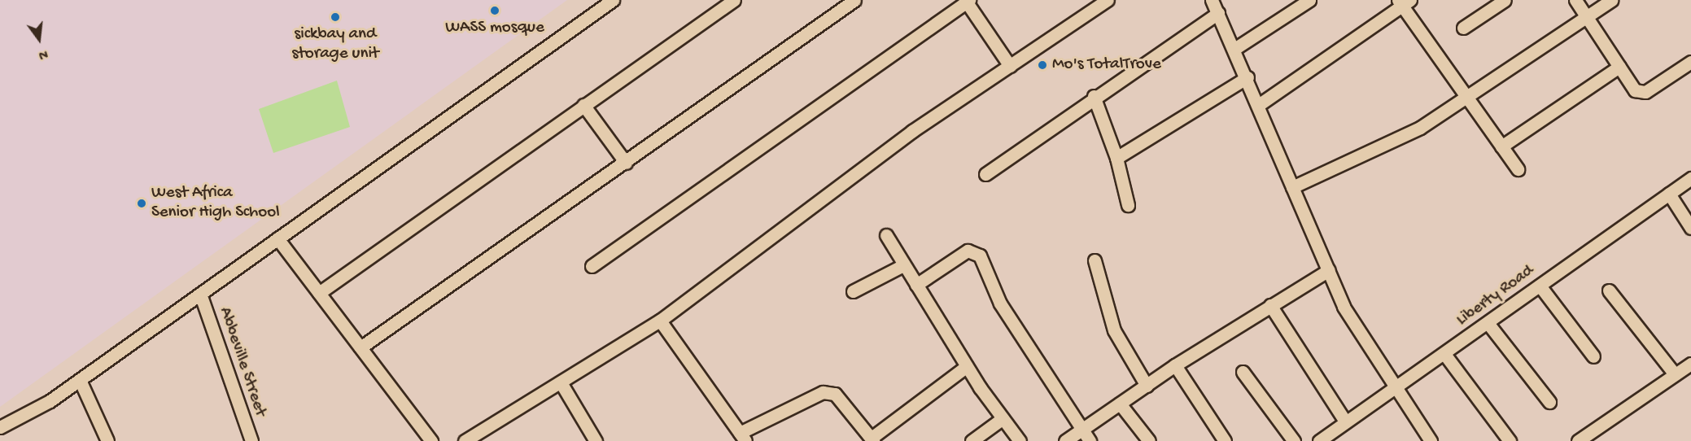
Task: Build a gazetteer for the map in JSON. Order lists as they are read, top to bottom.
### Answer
{
  "streets": {
    "street": ["Liberty Road", "Abbeville Street"]
  },
  "places": [
    "WASS mosque",
    "sickbay and storage unit",
    "Mo's TotalTrove",
    "West Africa Senior High School"
  ],
  "north": "bottom"
}
